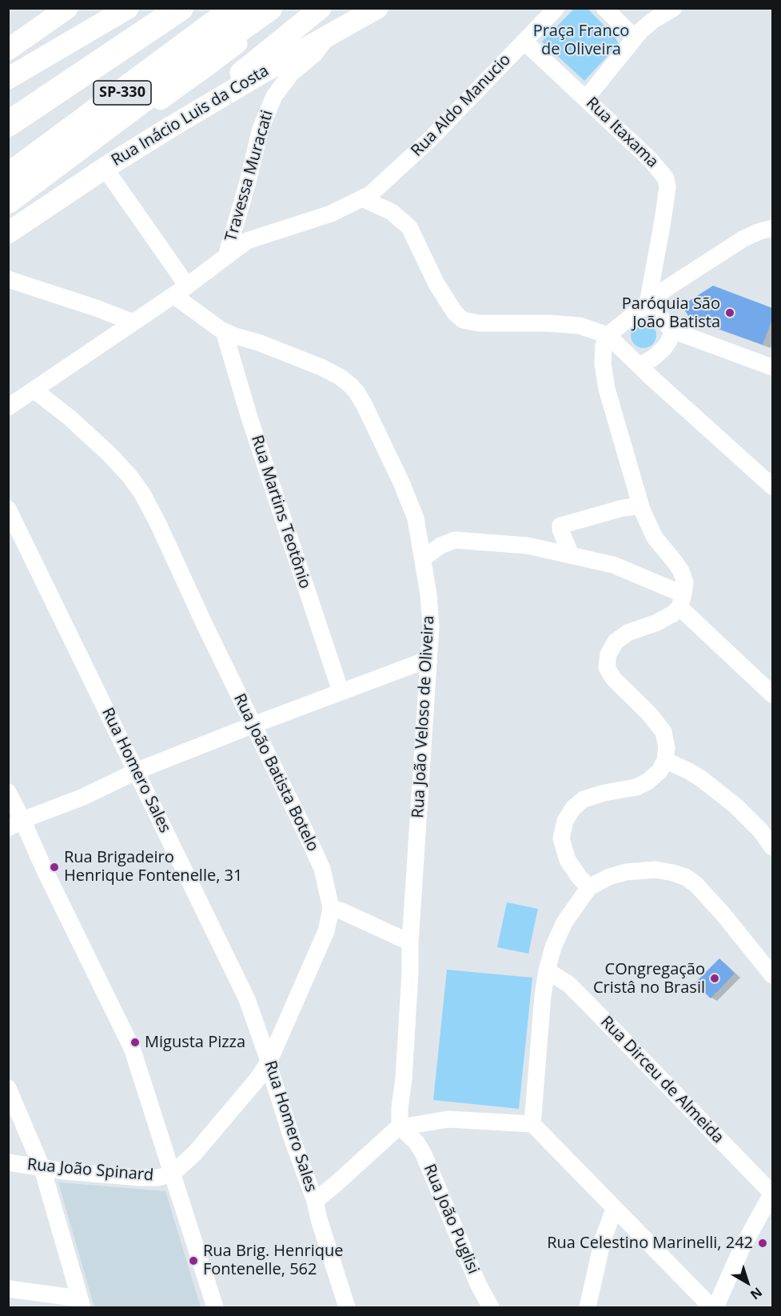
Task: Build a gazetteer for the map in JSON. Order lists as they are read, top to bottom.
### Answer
{
  "streets": {
    "highway": ["SP-330"],
    "main road": ["Rua Inácio Luis da Costa"],
    "street": [
      "Rua Aldo Manucio",
      "Rua Itaxama",
      "Travessa Muracati",
      "Rua Martins Teotônio",
      "Rua João Veloso de Oliveira",
      "Rua Homero Sales",
      "Rua João Batista Botelo",
      "Rua Dirceu de Almeida",
      "Rua João Spinard",
      "Rua João Puglisi"
    ]
  },
  "crossings": [
    ["Rua Aldo Manucio", "Rua Itaxama"],
    ["Rua Aldo Manucio", "Travessa Muracati"],
    ["Rua Aldo Manucio", "Rua João Veloso de Oliveira"],
    ["Rua Aldo Manucio", "Rua João Batista Botelo"],
    ["Rua Inácio Luis da Costa", "Travessa Muracati"],
    ["Rua Inácio Luis da Costa", "Rua João Veloso de Oliveira"],
    ["Rua Martins Teotônio", "Rua João Veloso de Oliveira"],
    ["Rua João Veloso de Oliveira", "Rua João Puglisi"],
    ["Rua Homero Sales", "Rua João Batista Botelo"],
    ["Rua João Batista Botelo", "Rua João Spinard"]
  ],
  "parks": ["Praça Franco de Oliveira"],
  "places": [
    "Paróquia São João Batista",
    "Rua Brigadeiro Henrique Fontenelle, 31",
    "COngregação Cristâ no Brasil",
    "Migusta Pizza",
    "Rua Celestino Marinelli, 242",
    "Rua Brig. Henrique Fontenelle, 562"
  ],
  "north": "bottom right"
}
